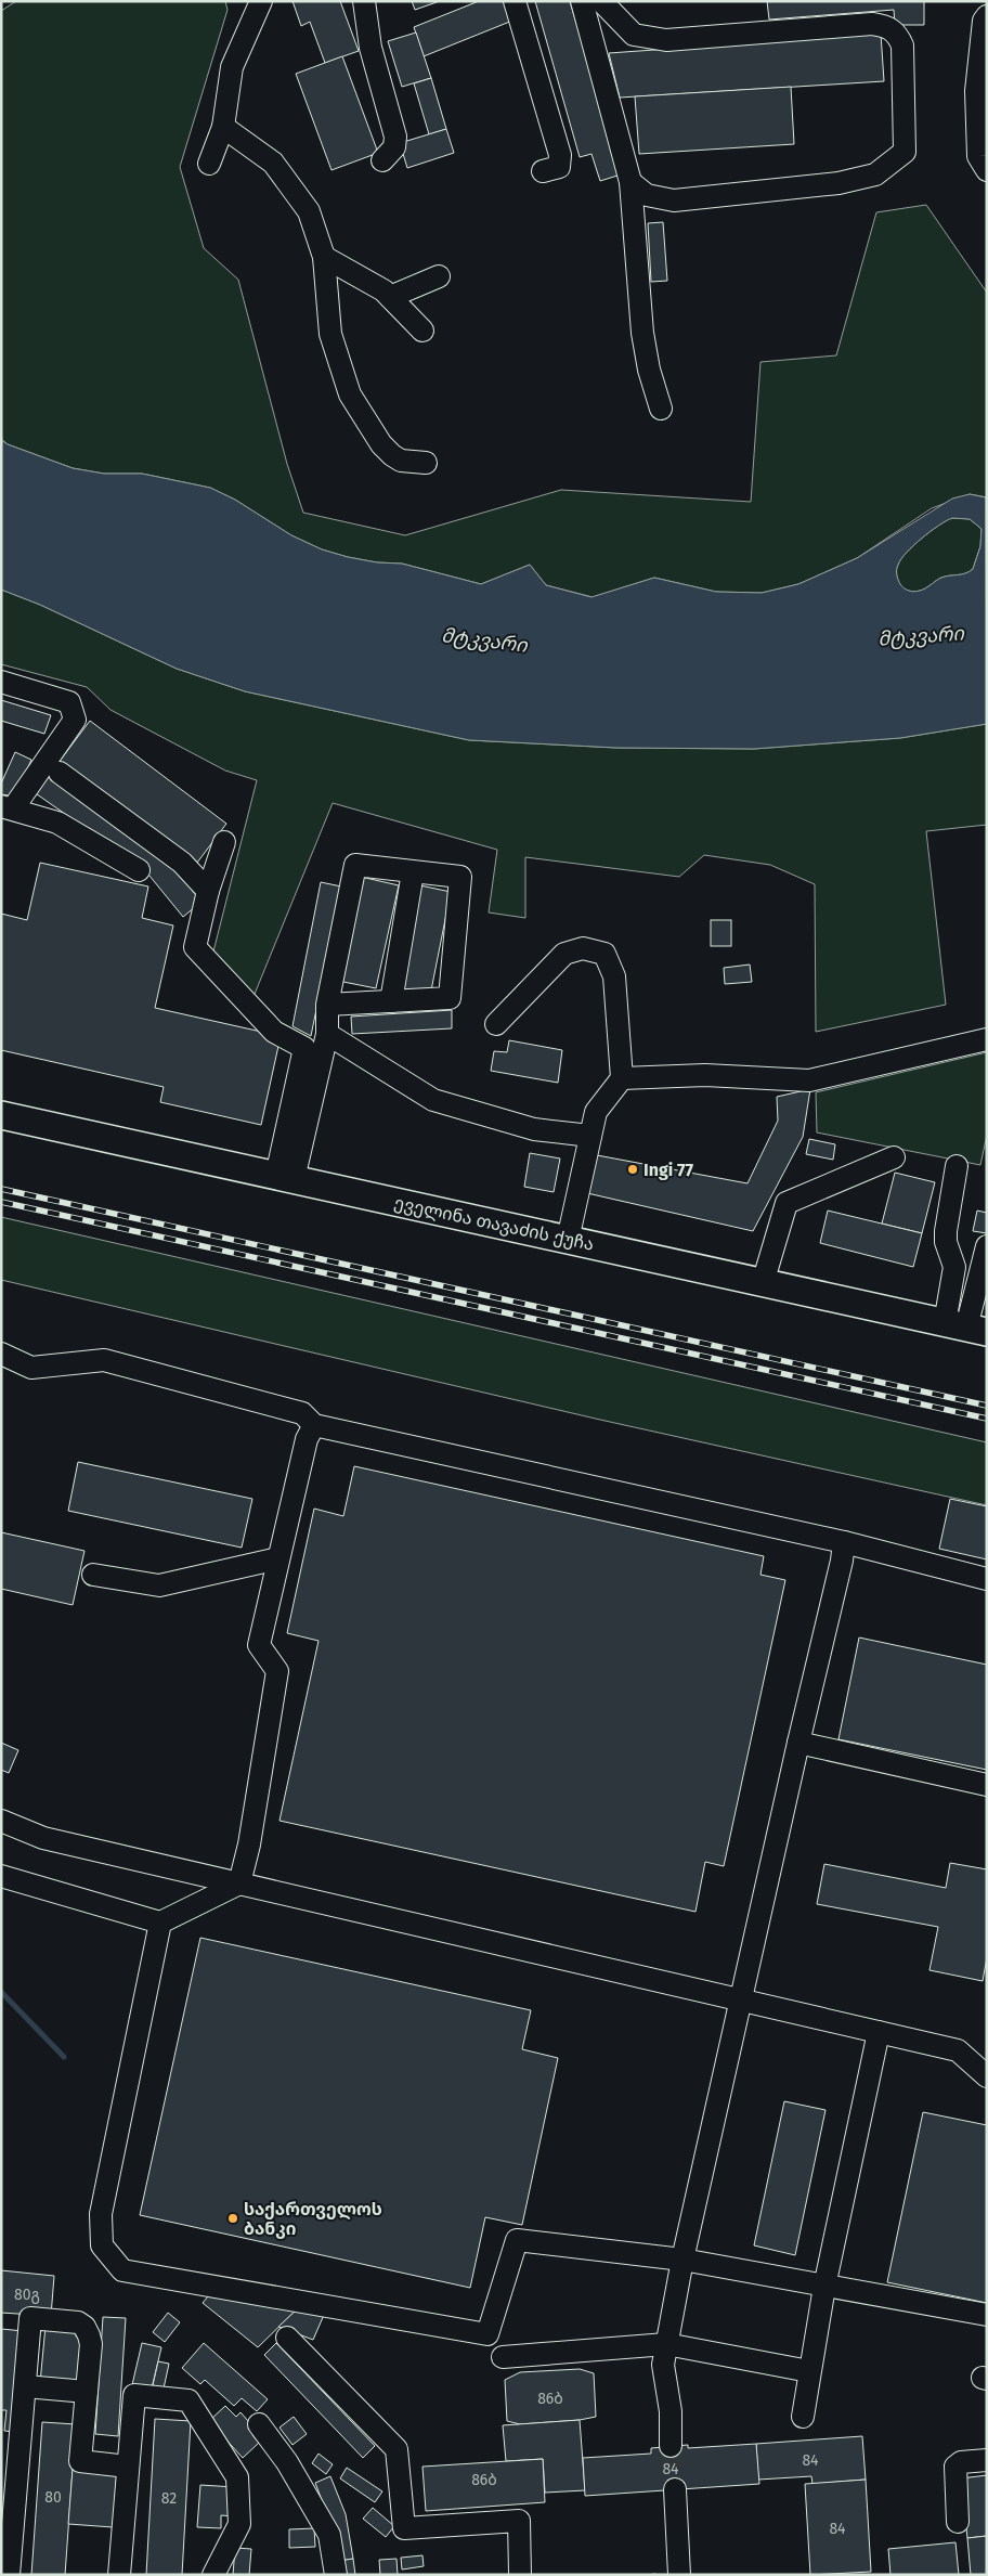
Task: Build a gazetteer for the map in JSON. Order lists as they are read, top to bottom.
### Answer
{
  "streets": {
    "main road": ["ეველინა თავაძის ქუჩა"]
  },
  "water": ["მტკვარი"],
  "places": ["Ingi 77", "საქართველოს ბანკი"],
  "house_numbers": [
    "80გ",
    "86ბ",
    "84",
    "84",
    "86ბ",
    "80",
    "82",
    "84"
  ]
}
